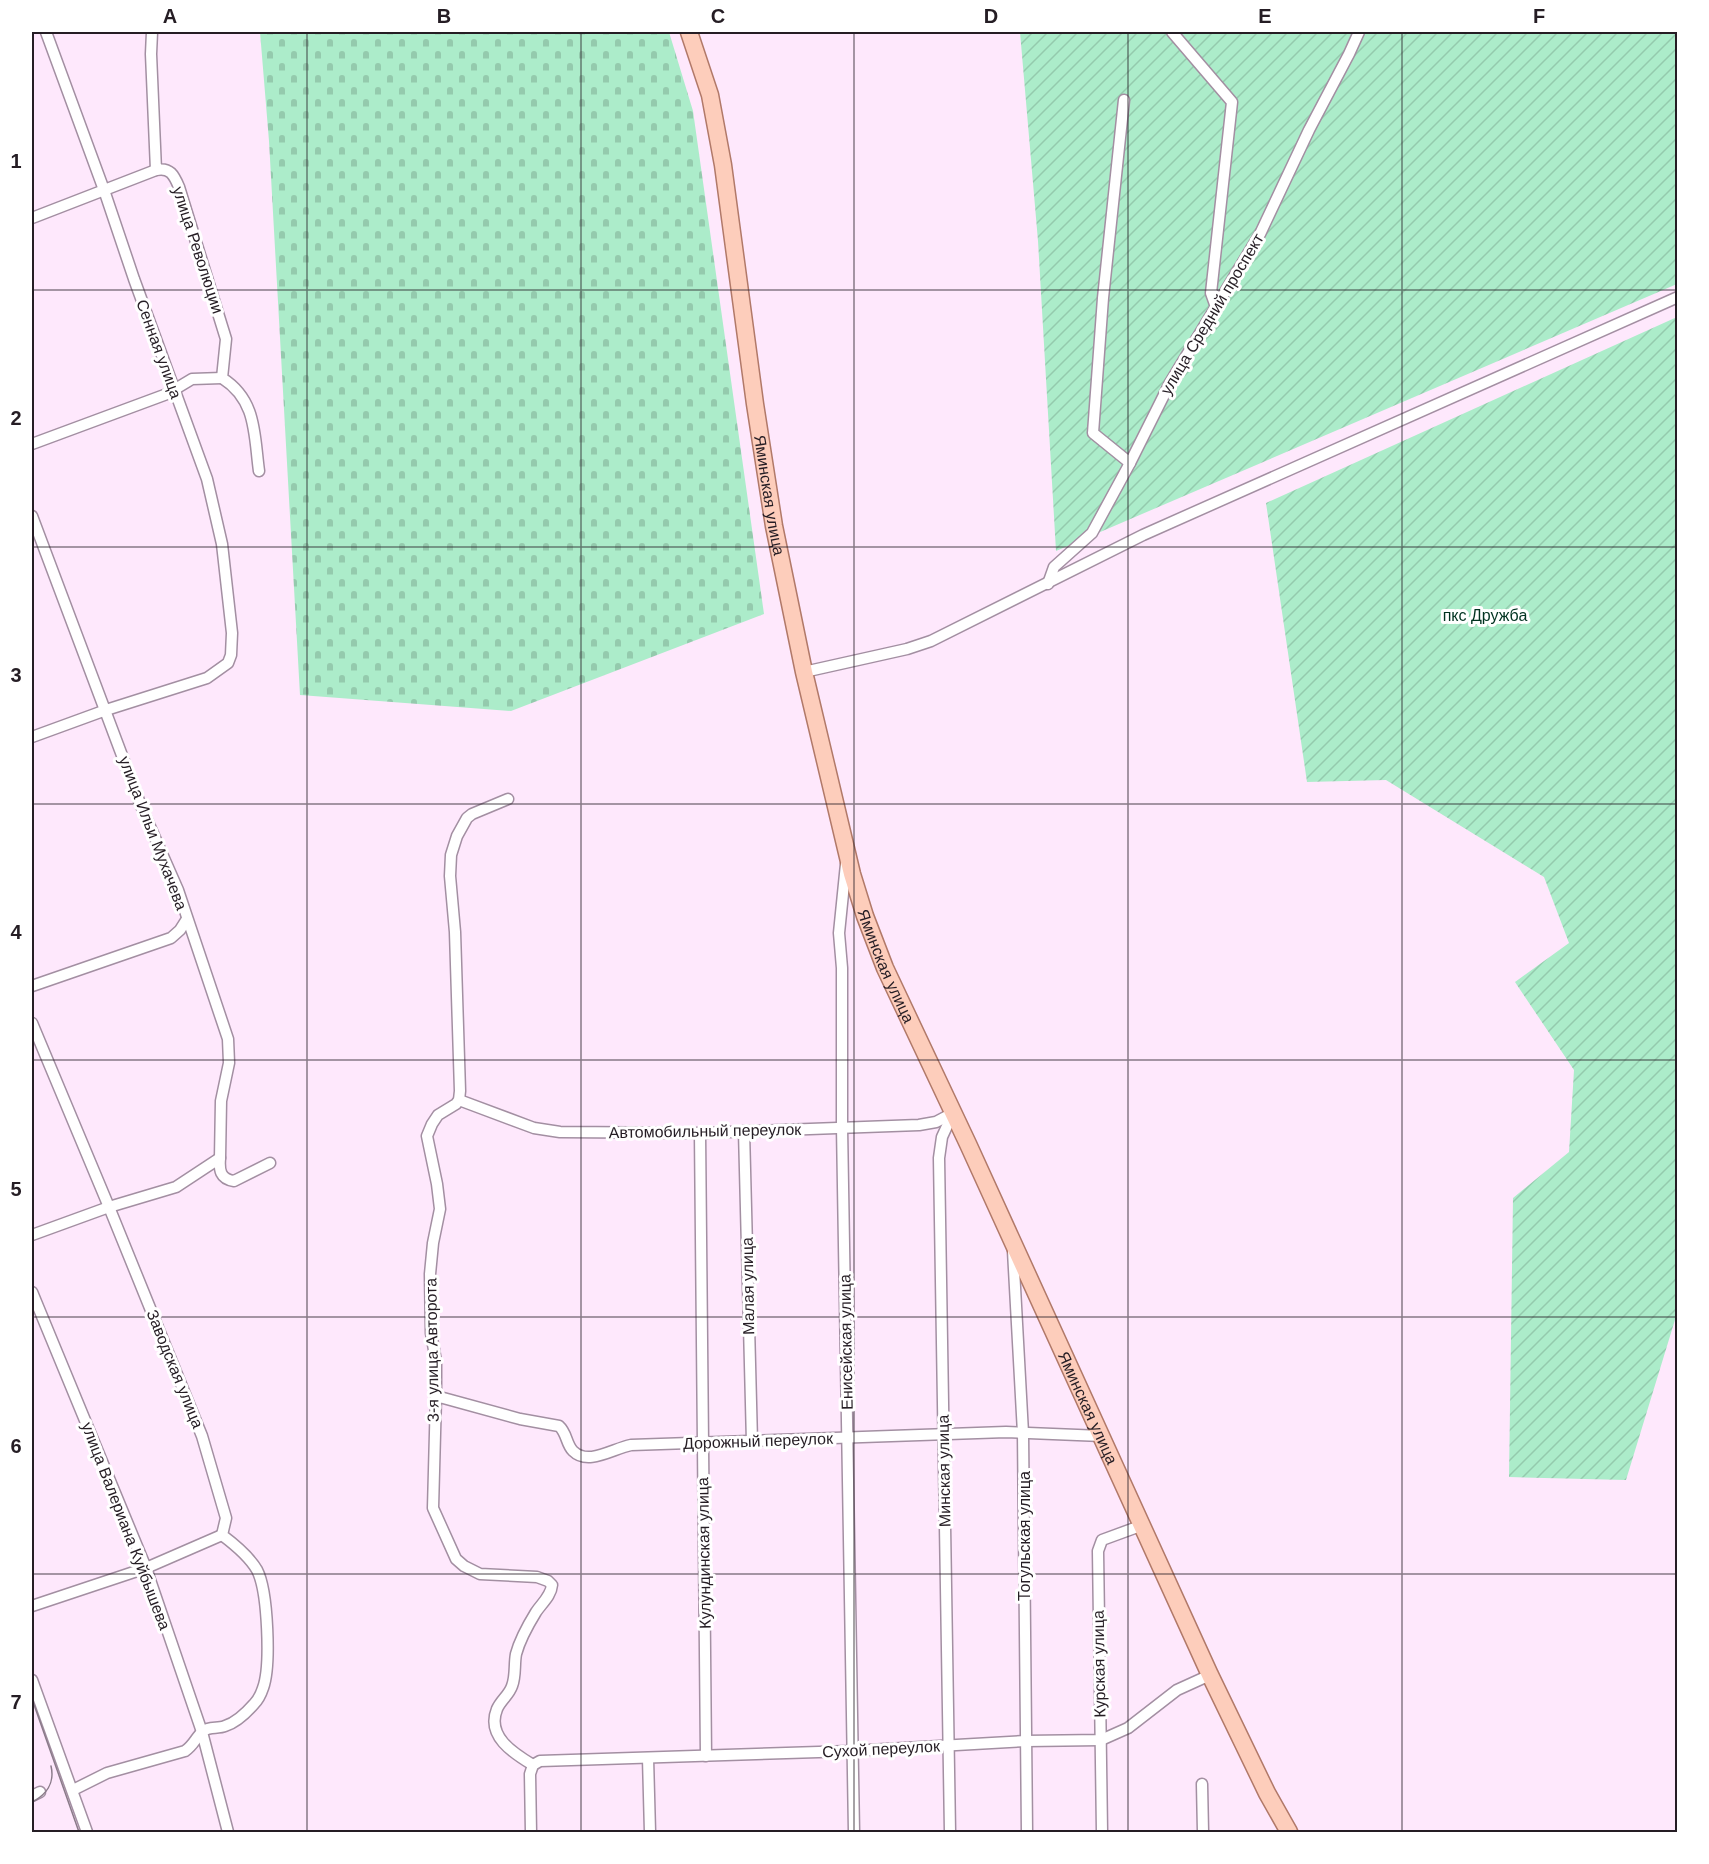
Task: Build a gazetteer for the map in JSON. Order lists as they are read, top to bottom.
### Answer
{
  "streets": {
    "main road": ["Яминская улица"],
    "street": [
      "улица Революции",
      "улица Средний проспект",
      "Сенная улица",
      "улица Ильи Мухачева",
      "Автомобильный переулок",
      "Малая улица",
      "Енисейская улица",
      "3-я улица Авторота",
      "Заводская улица",
      "Дорожный переулок",
      "Минская улица",
      "улица Валериана Куйбышева",
      "Тогульская улица",
      "Кулундинская улица",
      "Курская улица",
      "Сухой переулок"
    ]
  },
  "crossings": [
    ["Сенная улица", "улица Ильи Мухачева"],
    ["Яминская улица", "Автомобильный переулок"],
    ["Яминская улица", "Енисейская улица"],
    ["Яминская улица", "Дорожный переулок"],
    ["Яминская улица", "Минская улица"],
    ["Яминская улица", "Тогульская улица"],
    ["Яминская улица", "Курская улица"],
    ["Яминская улица", "Сухой переулок"],
    ["Автомобильный переулок", "Малая улица"],
    ["Автомобильный переулок", "Енисейская улица"],
    ["Автомобильный переулок", "3-я улица Авторота"],
    ["Автомобильный переулок", "Минская улица"],
    ["Автомобильный переулок", "Кулундинская улица"],
    ["Малая улица", "Дорожный переулок"],
    ["Енисейская улица", "Дорожный переулок"],
    ["Енисейская улица", "Сухой переулок"],
    ["3-я улица Авторота", "Дорожный переулок"],
    ["3-я улица Авторота", "Сухой переулок"],
    ["Дорожный переулок", "Минская улица"],
    ["Дорожный переулок", "Тогульская улица"],
    ["Дорожный переулок", "Кулундинская улица"],
    ["Минская улица", "Сухой переулок"],
    ["Тогульская улица", "Сухой переулок"],
    ["Кулундинская улица", "Сухой переулок"],
    ["Курская улица", "Сухой переулок"]
  ],
  "parks": ["пкс Дружба"],
  "grid": {
    "columns": [
      "A",
      "B",
      "C",
      "D",
      "E",
      "F"
    ],
    "rows": [
      "1",
      "2",
      "3",
      "4",
      "5",
      "6",
      "7"
    ]
  }
}
